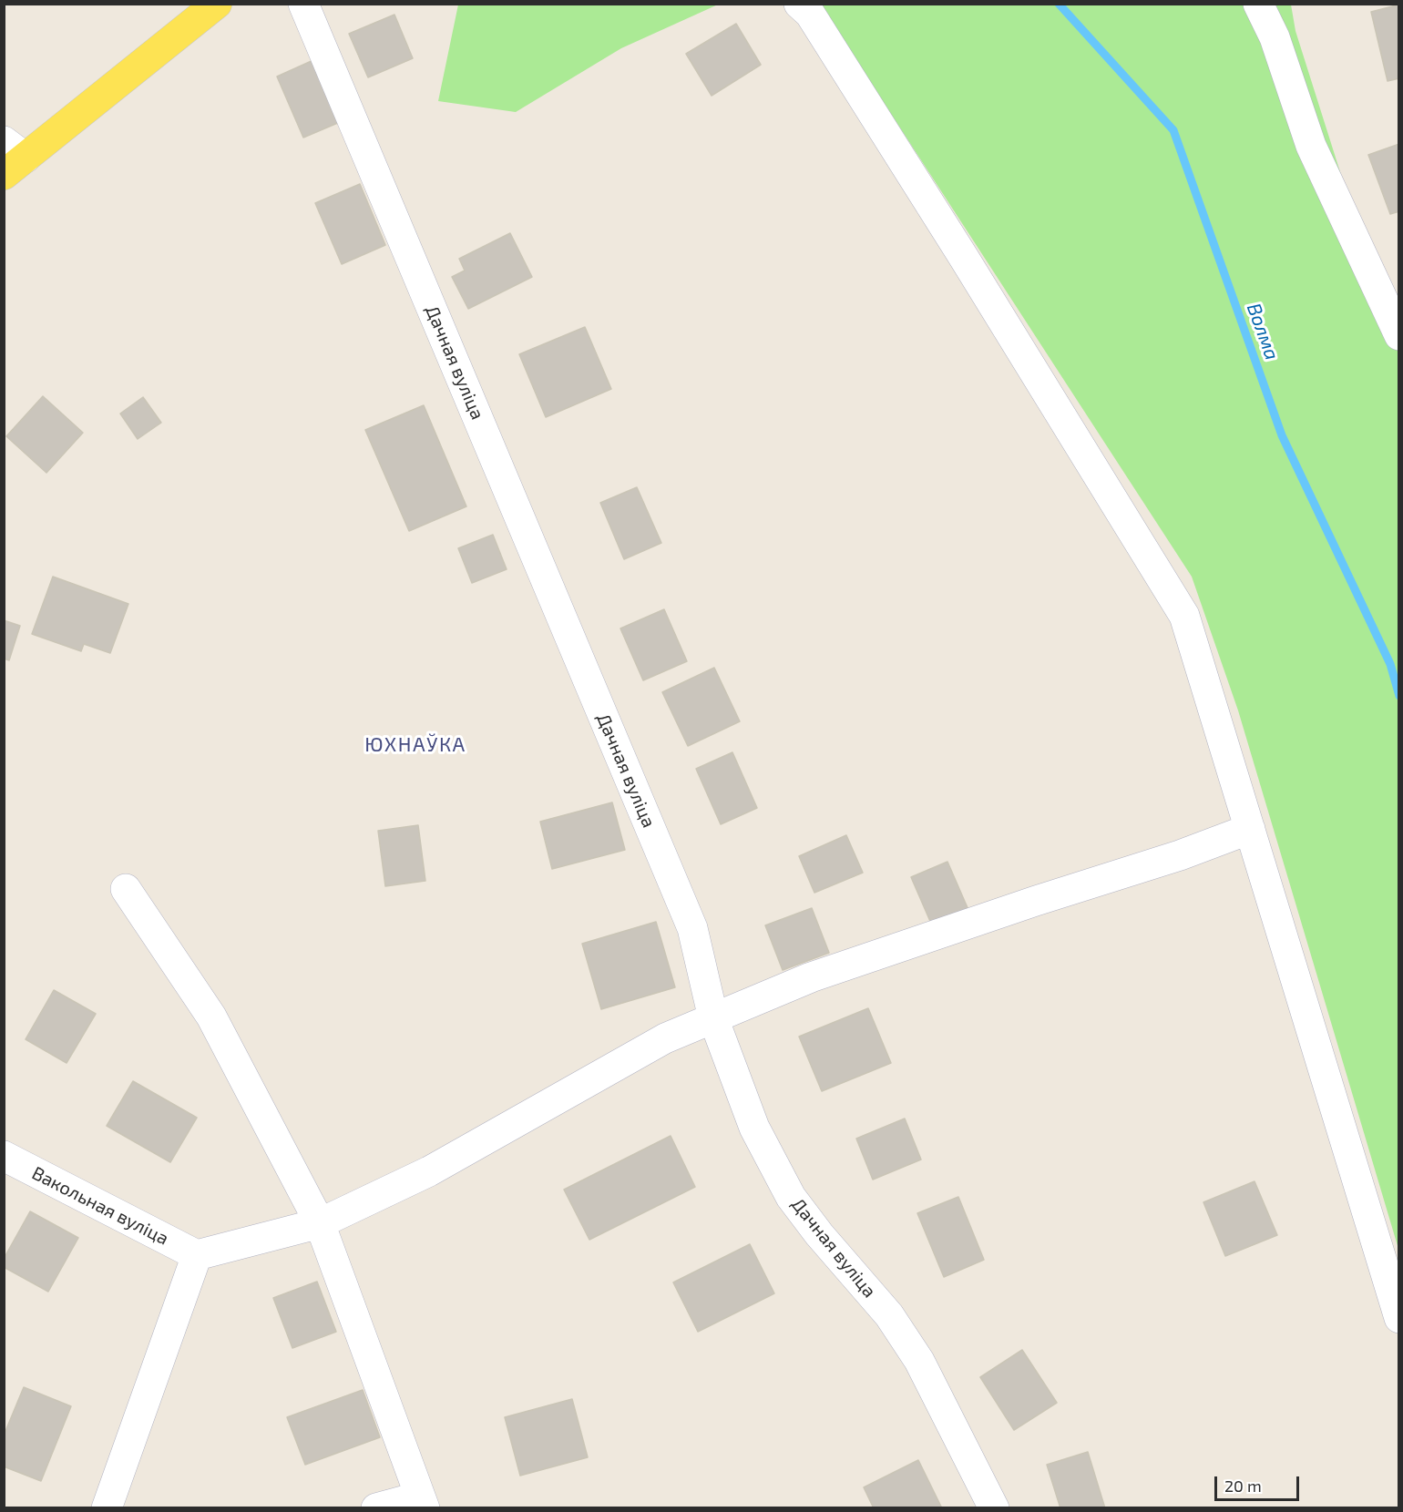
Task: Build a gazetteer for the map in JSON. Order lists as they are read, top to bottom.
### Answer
{
  "streets": {
    "street": ["Дачная вуліца", "Вакольная вуліца"]
  },
  "districts": ["ЮХНАЎКА"],
  "water": ["Волма"],
  "scale_bar": "20 m"
}
